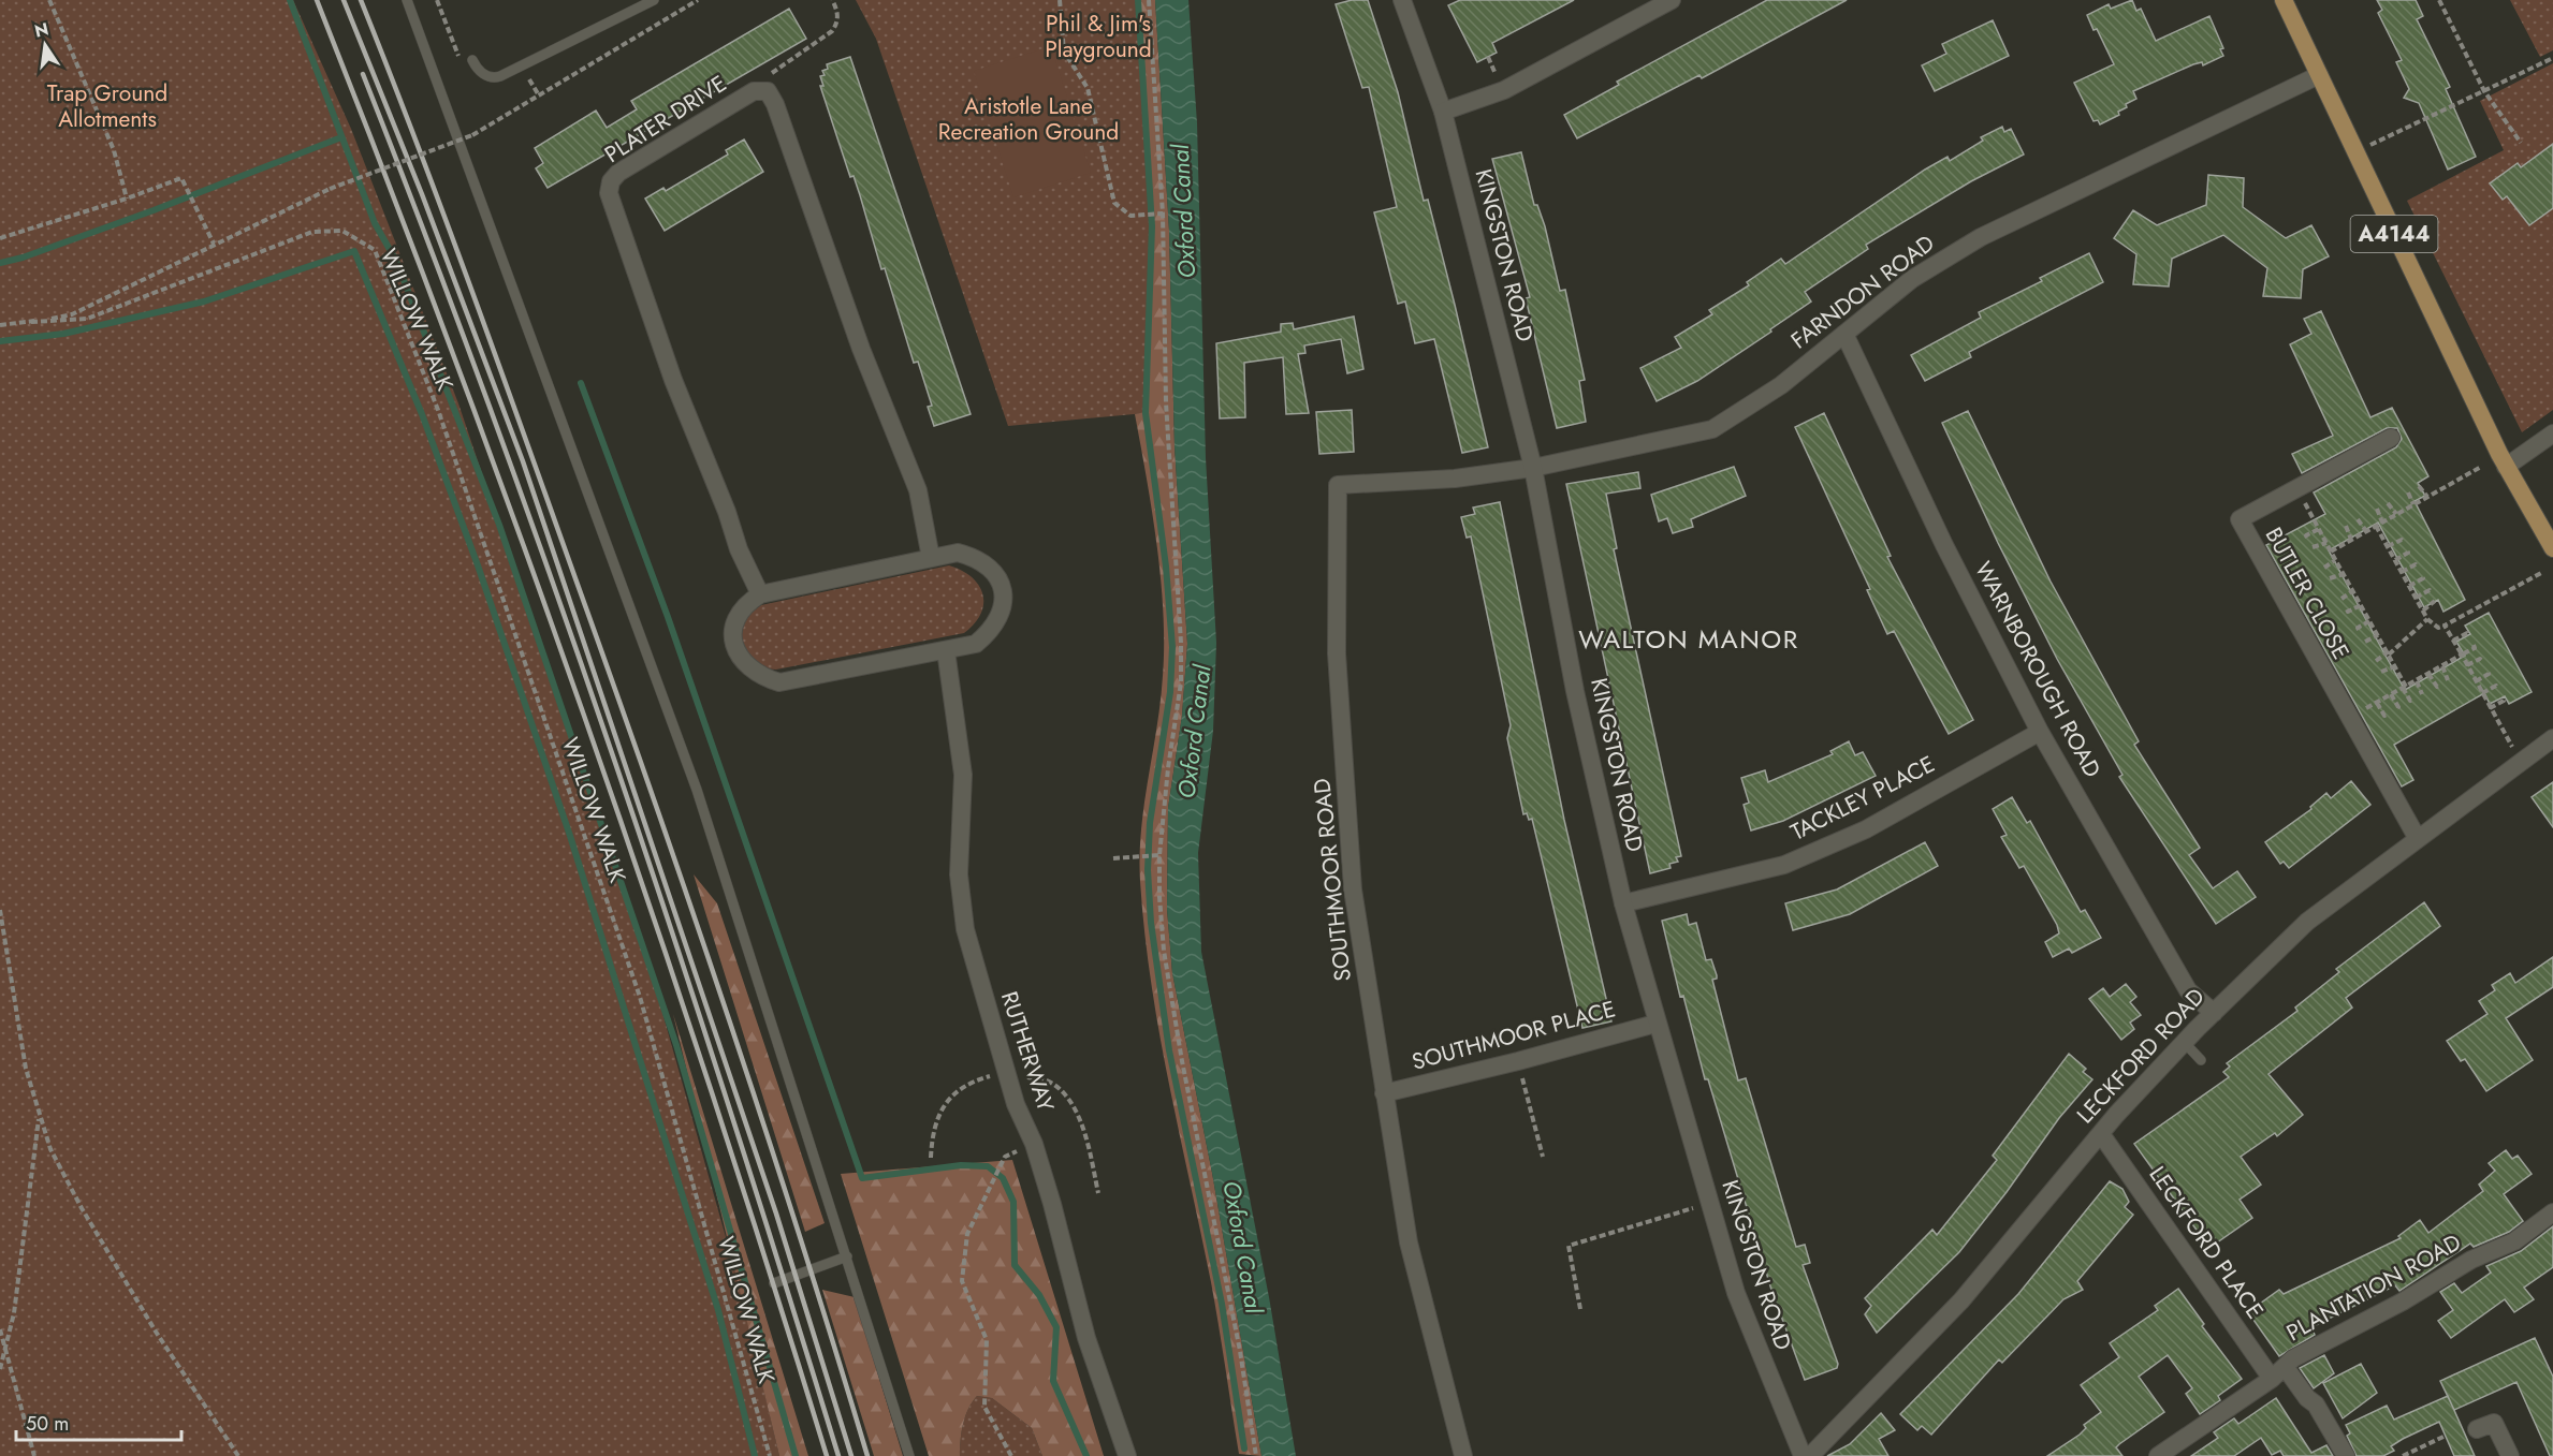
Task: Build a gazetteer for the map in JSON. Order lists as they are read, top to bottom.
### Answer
{
  "streets": {
    "main road": ["A4144"],
    "street": [
      "PLATER DRIVE",
      "KINGSTON ROAD",
      "FARNDON ROAD",
      "BUTLER CLOSE",
      "WARNBOROUGH ROAD",
      "TACKLEY PLACE",
      "SOUTHMOOR ROAD",
      "SOUTHMOOR PLACE",
      "RUTHERWAY",
      "LECKFORD ROAD",
      "LECKFORD PLACE",
      "PLANTATION ROAD"
    ],
    "path": ["WILLOW WALK"]
  },
  "crossings": [
    ["A4144", "FARNDON ROAD"],
    ["KINGSTON ROAD", "FARNDON ROAD"],
    ["KINGSTON ROAD", "TACKLEY PLACE"],
    ["KINGSTON ROAD", "SOUTHMOOR ROAD"],
    ["KINGSTON ROAD", "SOUTHMOOR PLACE"],
    ["FARNDON ROAD", "WARNBOROUGH ROAD"],
    ["FARNDON ROAD", "SOUTHMOOR ROAD"],
    ["BUTLER CLOSE", "LECKFORD ROAD"],
    ["WARNBOROUGH ROAD", "TACKLEY PLACE"],
    ["WARNBOROUGH ROAD", "LECKFORD ROAD"],
    ["SOUTHMOOR ROAD", "SOUTHMOOR PLACE"],
    ["LECKFORD ROAD", "LECKFORD PLACE"],
    ["LECKFORD PLACE", "PLANTATION ROAD"]
  ],
  "districts": ["WALTON MANOR"],
  "water": ["Oxford Canal"],
  "parks": ["Phil & Jim's Playground", "Trap Ground Allotments", "Aristotle Lane Recreation Ground"],
  "scale_bar": "50 m",
  "north": "top"
}
